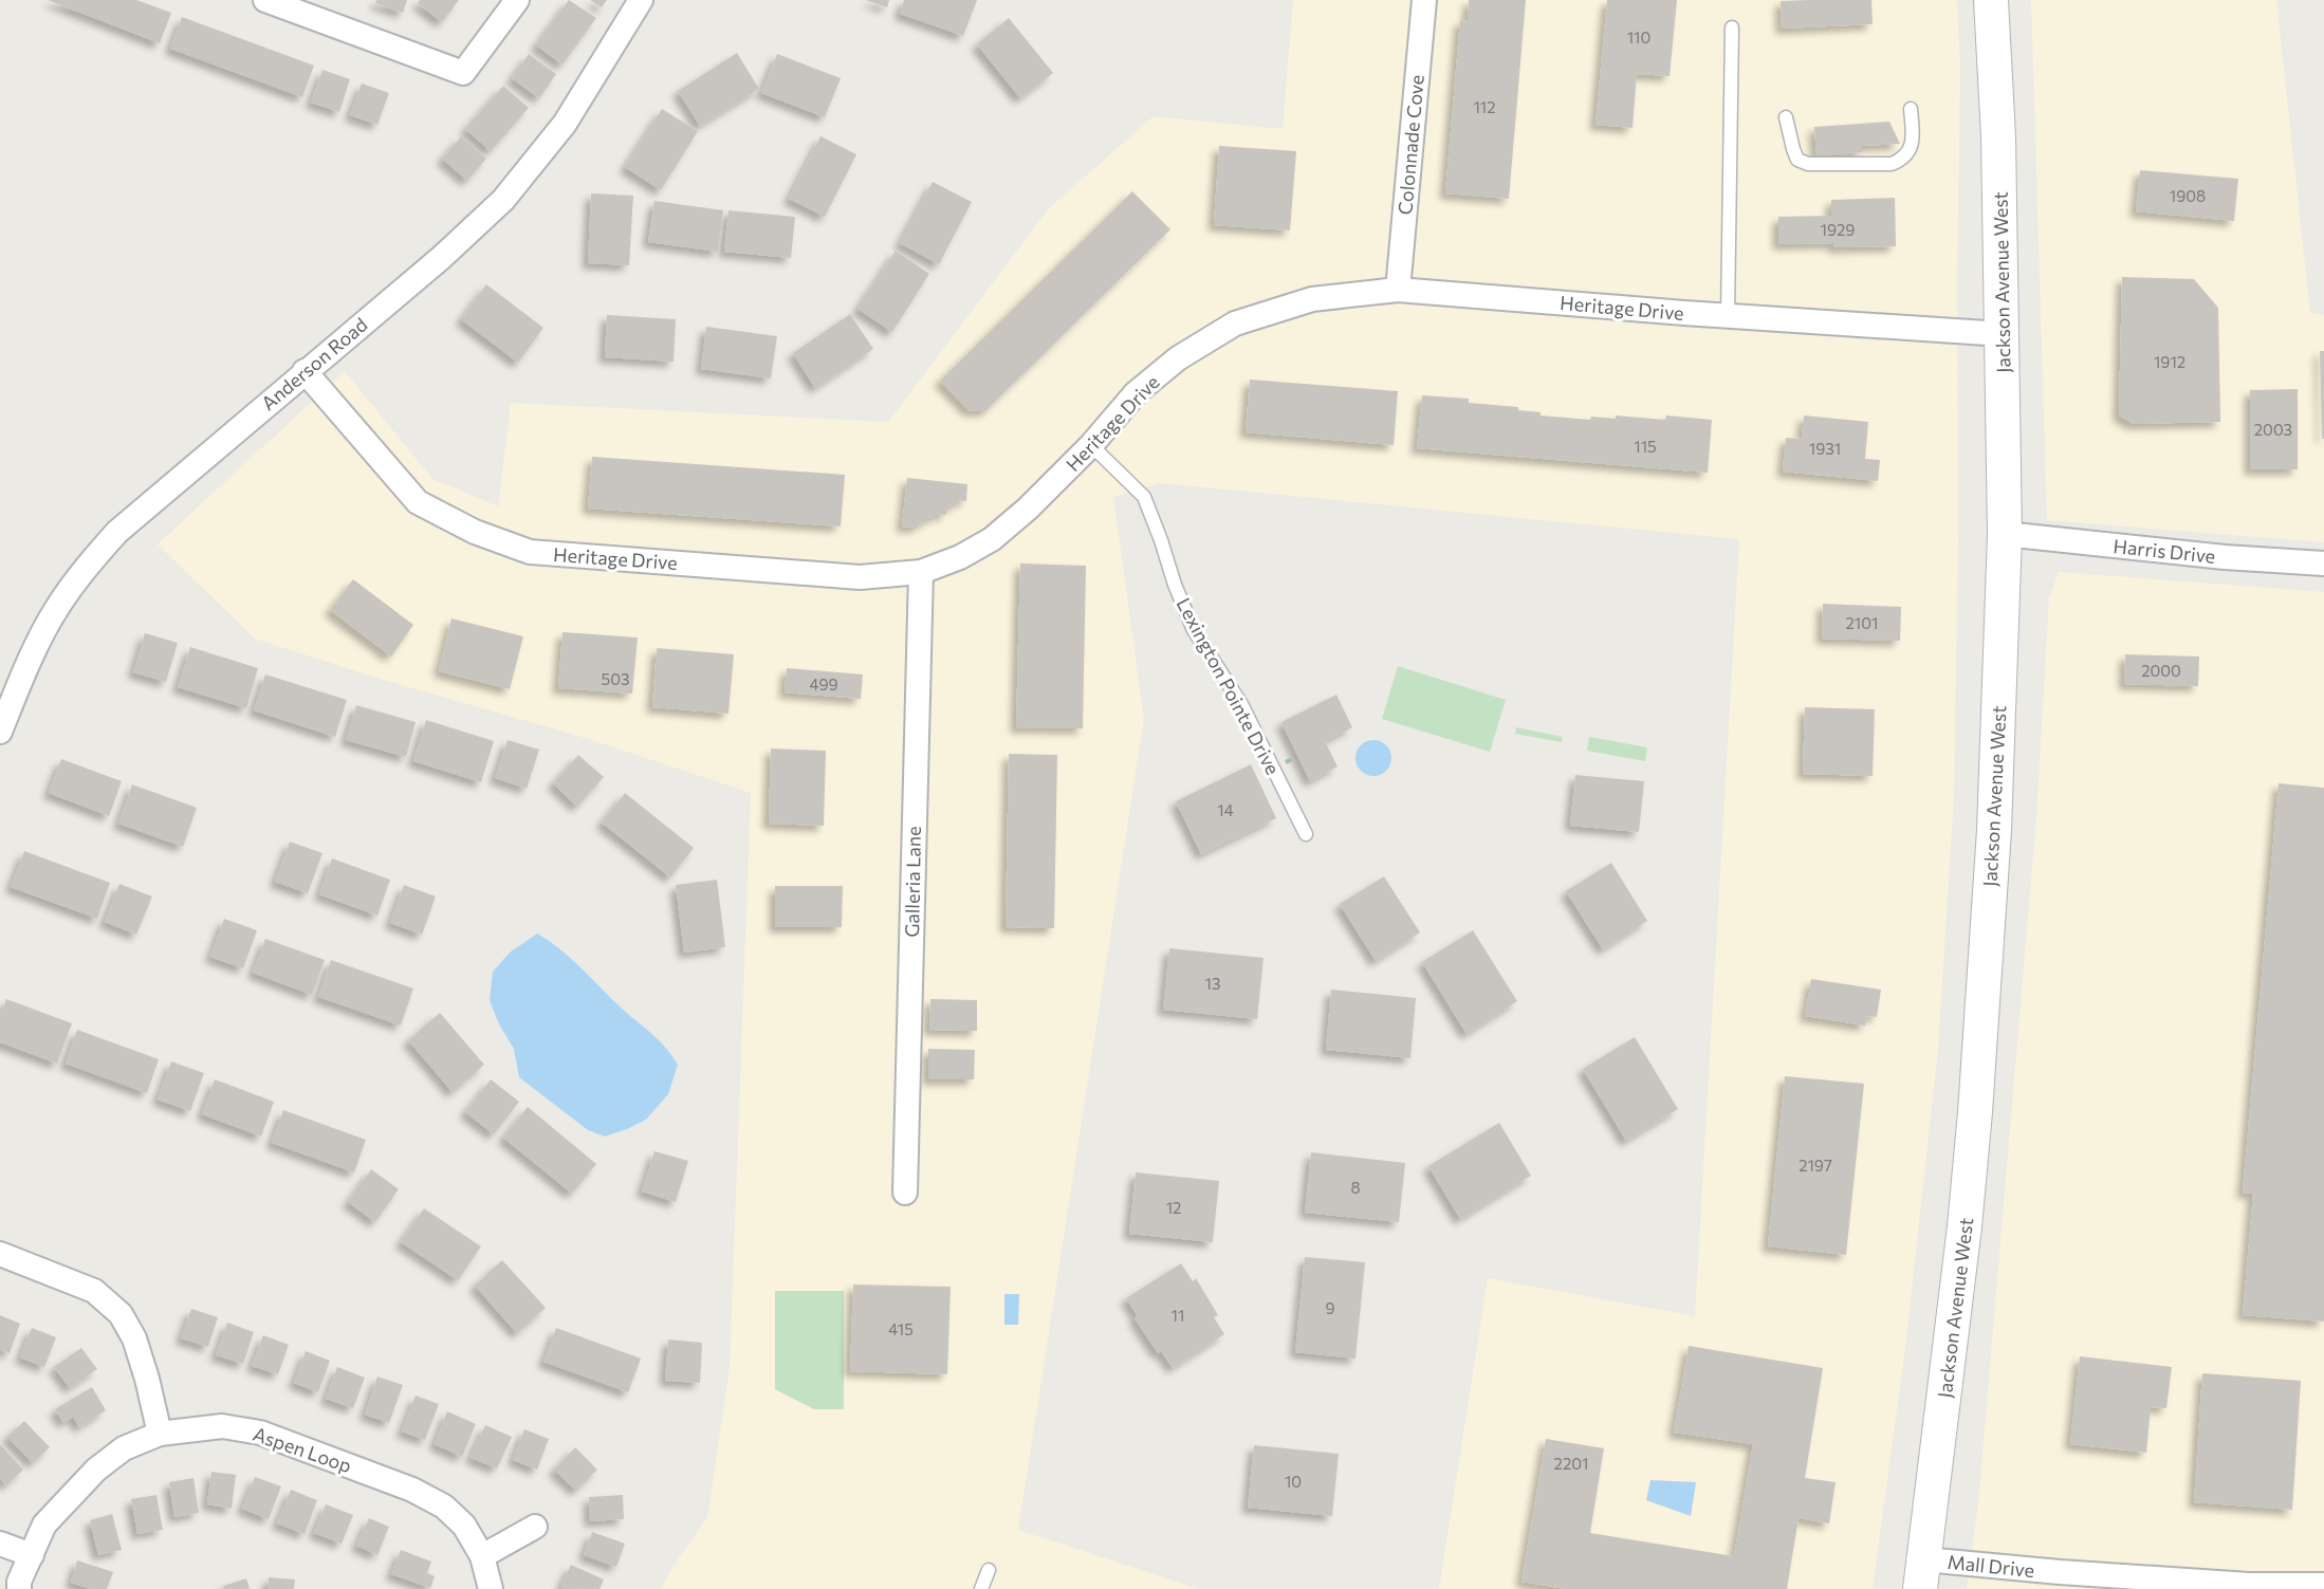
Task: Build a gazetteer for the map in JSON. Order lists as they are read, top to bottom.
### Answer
{
  "streets": {
    "main road": ["Jackson Avenue West"],
    "street": [
      "Colonnade Cove",
      "Heritage Drive",
      "Anderson Road",
      "Harris Drive",
      "Galleria Lane",
      "Aspen Loop",
      "Mall Drive"
    ],
    "lane": ["Lexington Pointe Drive"]
  },
  "crossings": [
    ["Colonnade Cove", "Heritage Drive"],
    ["Jackson Avenue West", "Heritage Drive"],
    ["Jackson Avenue West", "Harris Drive"],
    ["Jackson Avenue West", "Mall Drive"],
    ["Heritage Drive", "Anderson Road"],
    ["Heritage Drive", "Lexington Pointe Drive"],
    ["Heritage Drive", "Galleria Lane"]
  ],
  "house_numbers": [
    "110",
    "112",
    "1908",
    "1929",
    "1912",
    "2003",
    "115",
    "1931",
    "2101",
    "2000",
    "503",
    "499",
    "14",
    "13",
    "2197",
    "8",
    "12",
    "9",
    "11",
    "415",
    "2201",
    "10"
  ]
}
